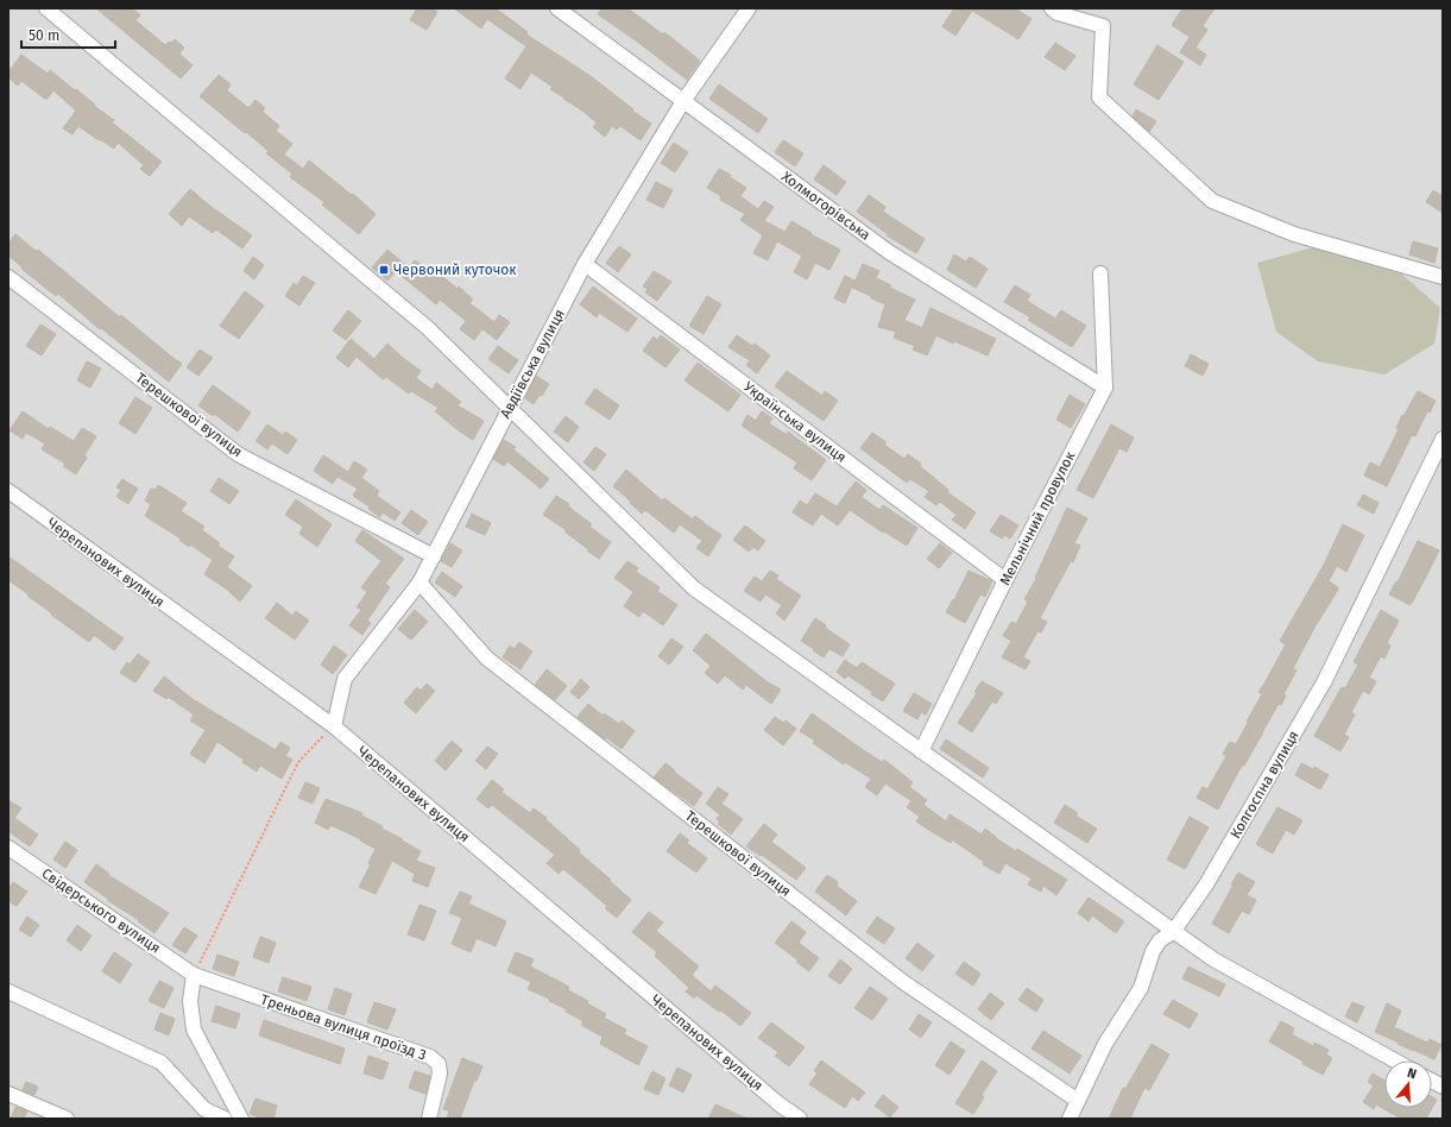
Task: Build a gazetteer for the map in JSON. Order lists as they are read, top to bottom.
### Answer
{
  "streets": {
    "street": [
      "Холмогорівська",
      "Авдіївська вулиця",
      "Терешкової вулиця",
      "Українська вулиця",
      "Мельнiчний провулок",
      "Черепанових вулиця",
      "Колгоспна вулиця",
      "Свiдерського вулиця",
      "Треньова вулиця проїзд 3"
    ]
  },
  "crossings": [
    ["Холмогорівська", "Авдіївська вулиця"],
    ["Холмогорівська", "Мельнiчний провулок"],
    ["Авдіївська вулиця", "Терешкової вулиця"],
    ["Авдіївська вулиця", "Українська вулиця"],
    ["Авдіївська вулиця", "Черепанових вулиця"],
    ["Терешкової вулиця", "Колгоспна вулиця"],
    ["Українська вулиця", "Мельнiчний провулок"],
    ["Свiдерського вулиця", "Треньова вулиця проїзд 3"]
  ],
  "places": {
    "transit": ["Червоний куточок"]
  },
  "scale_bar": "50 m",
  "north": "top"
}
